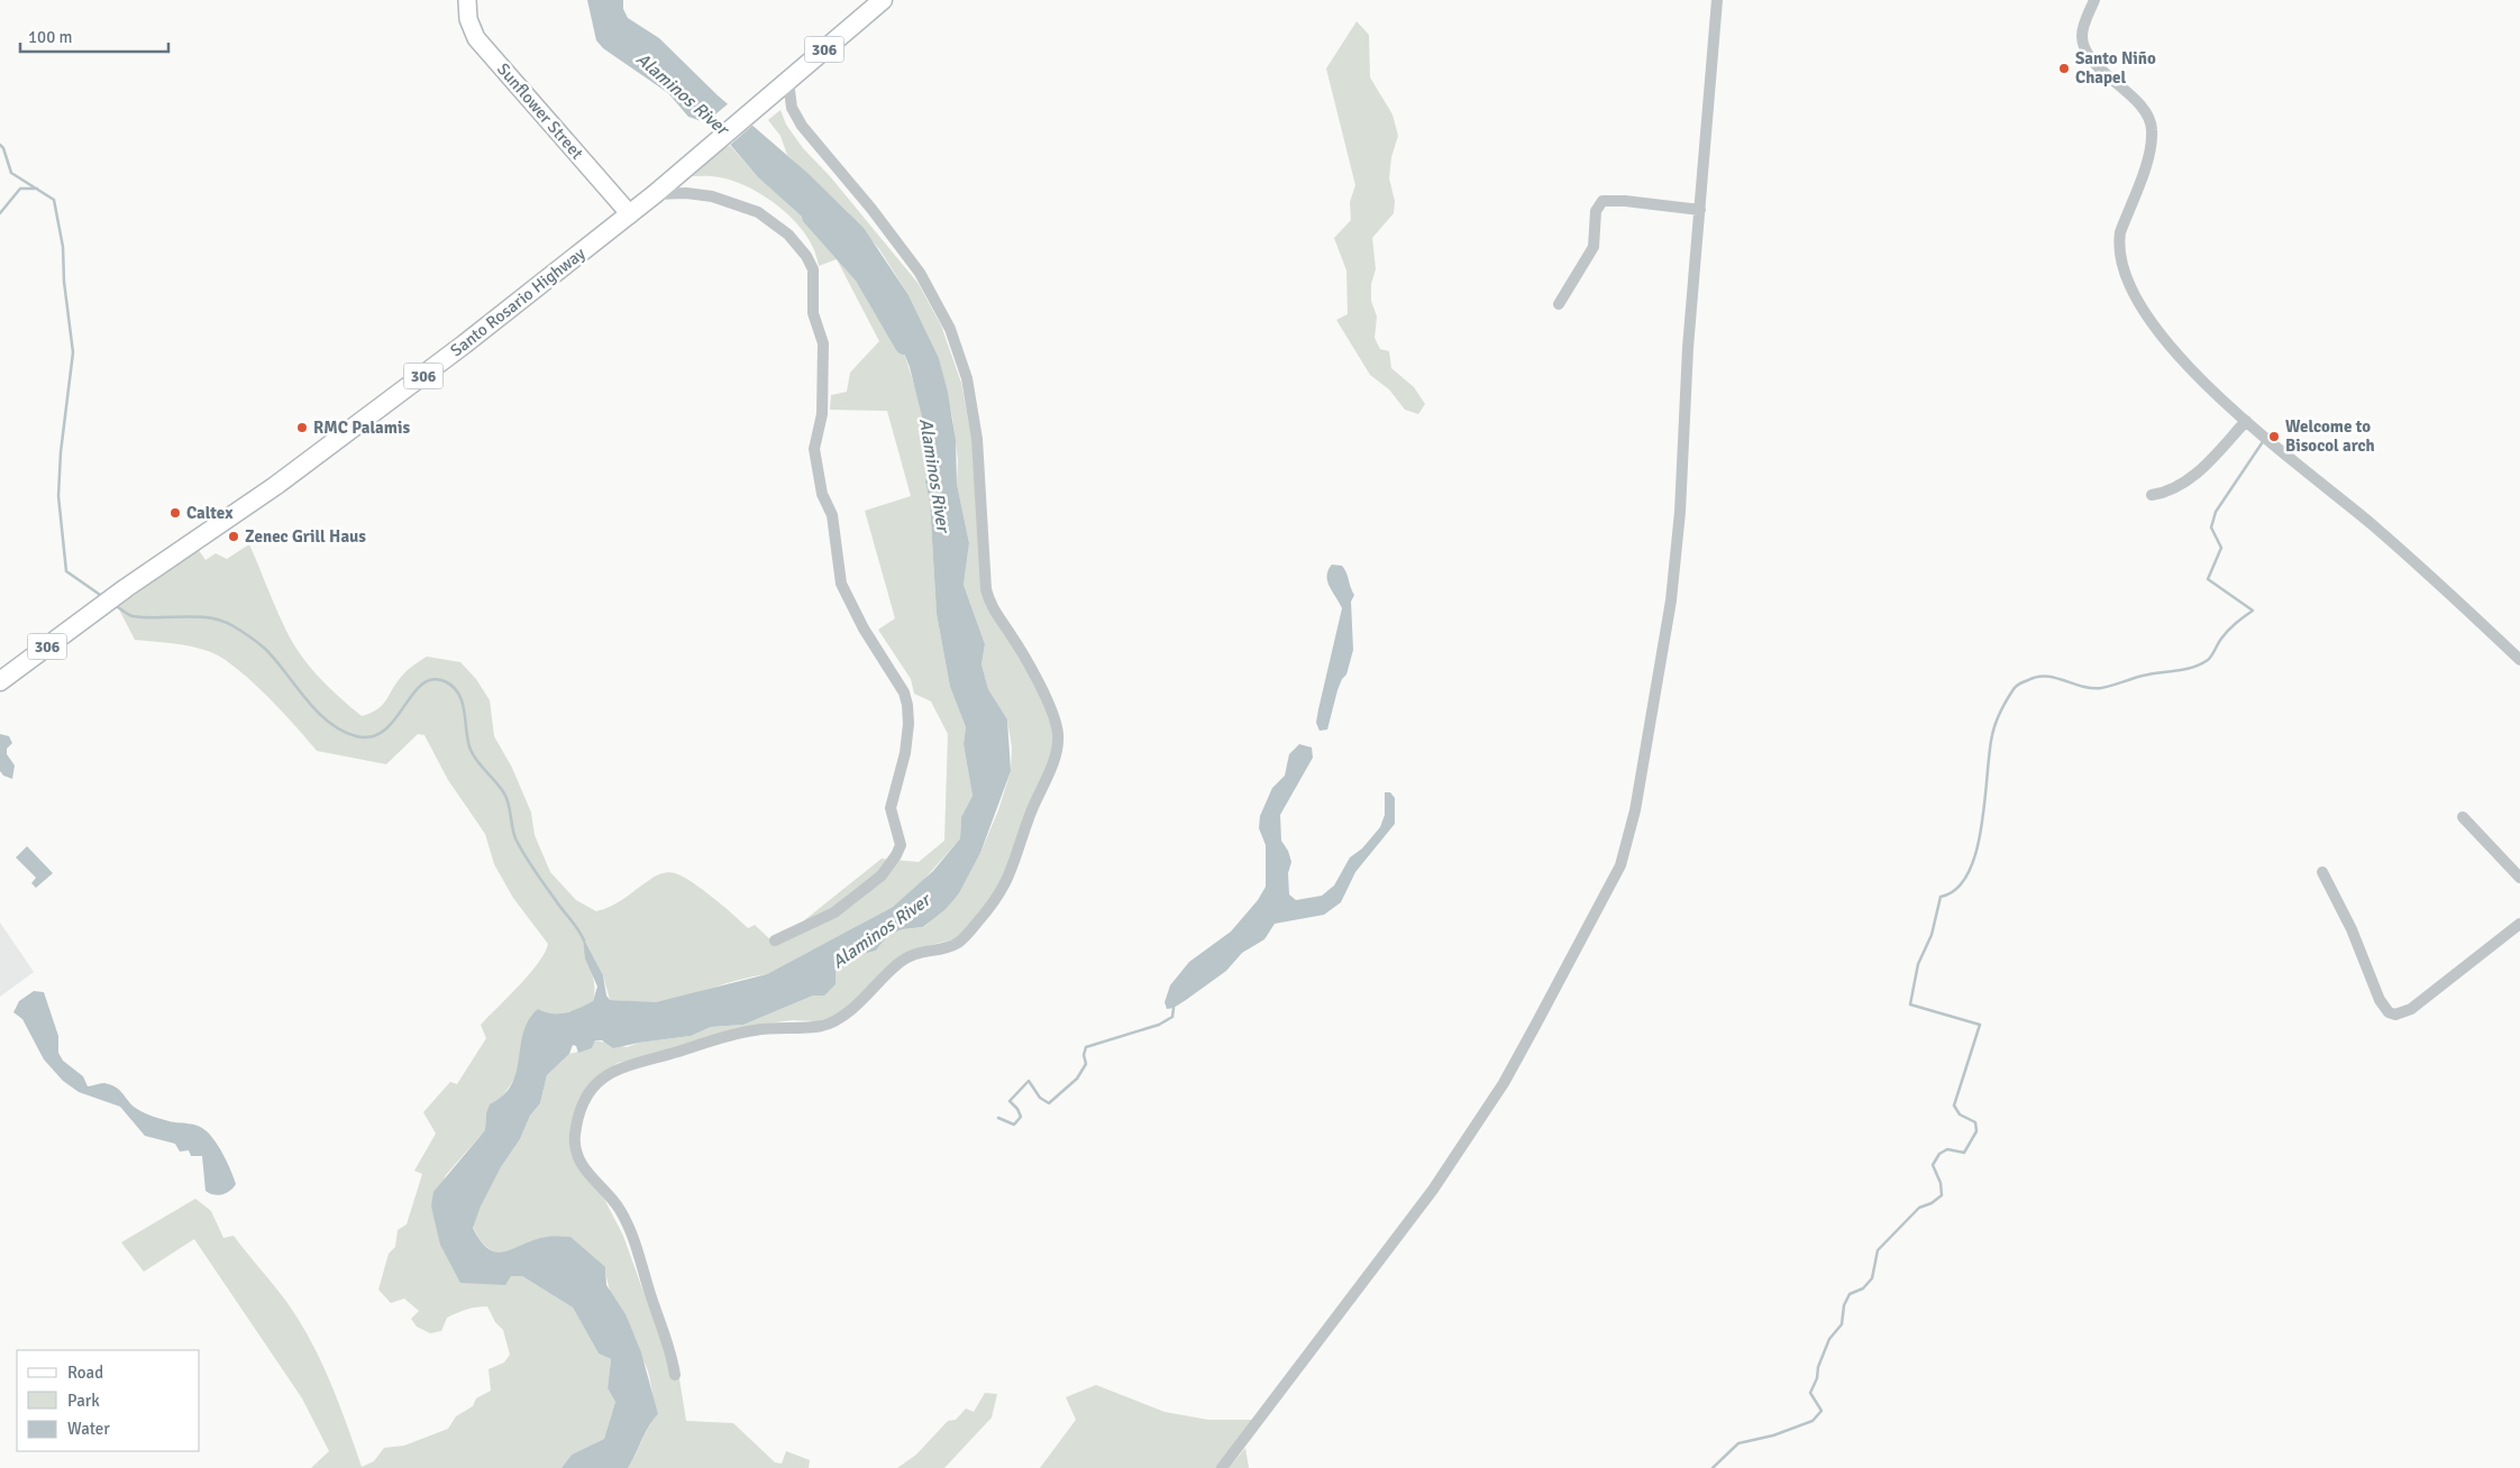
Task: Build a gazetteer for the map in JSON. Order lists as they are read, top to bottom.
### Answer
{
  "streets": {
    "main road": ["306", "Santo Rosario Highway"],
    "street": ["Sunflower Street"]
  },
  "crossings": [
    ["Sunflower Street", "Santo Rosario Highway"]
  ],
  "water": ["Alaminos River"],
  "places": [
    "Santo Niño Chapel",
    "RMC Palamis",
    "Welcome to Bisocol arch",
    "Caltex",
    "Zenec Grill Haus"
  ],
  "legend": ["Road", "Park", "Water"],
  "scale_bar": "100 m"
}
